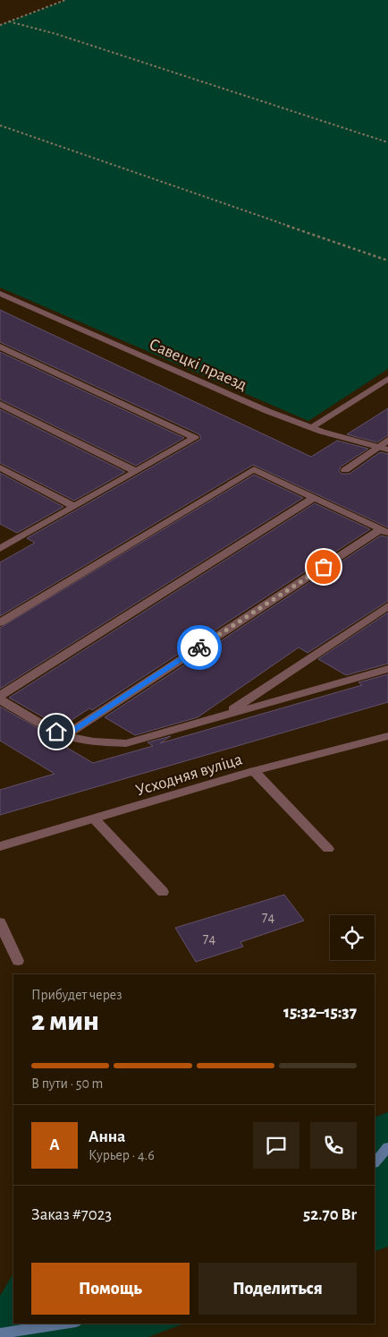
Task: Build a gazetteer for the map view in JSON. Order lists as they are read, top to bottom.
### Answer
{
  "streets": {
    "street": ["Савецкі праезд", "Усходняя вуліца"]
  },
  "house_numbers": ["74", "74"],
  "page": {
    "heading": ["2 мин", "Прибудет через", "15:32–15:37"],
    "panel": [
      "Анна",
      "Курьер · 4.6",
      "Заказ #7023",
      "52.70 Br"
    ],
    "bar": "В пути · 50 m",
    "round": "А",
    "buttons": ["Помощь", "Поделиться"]
  }
}
